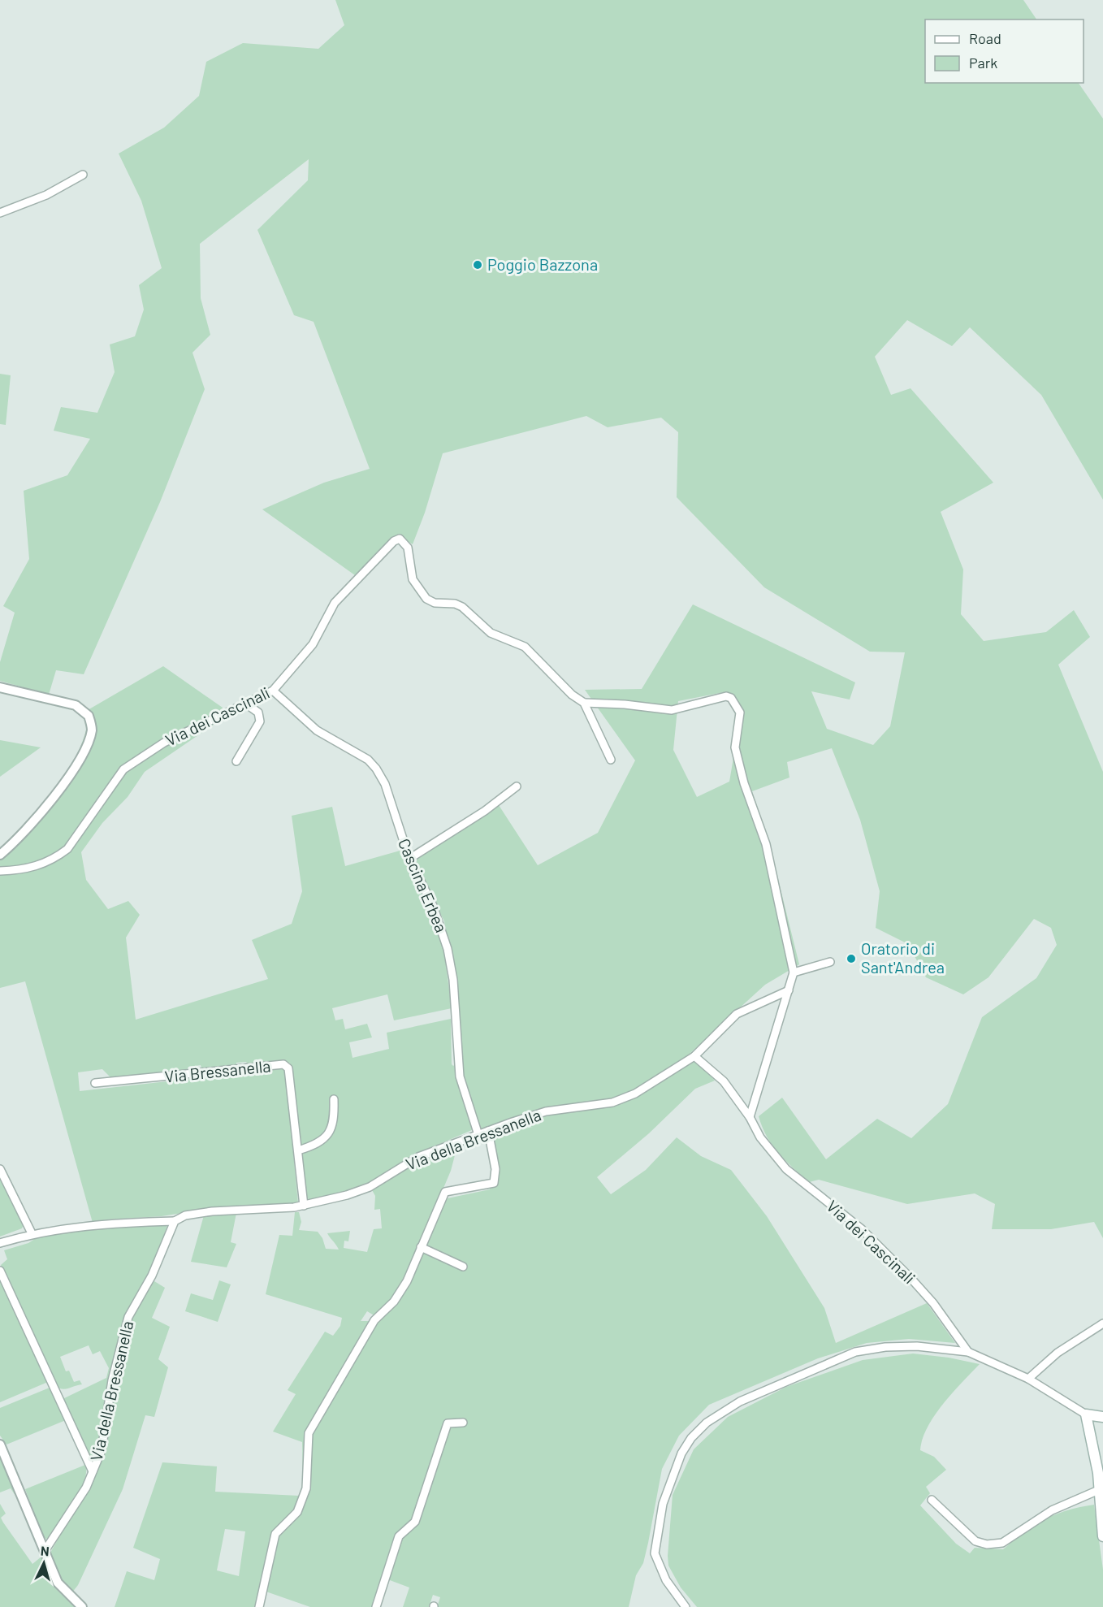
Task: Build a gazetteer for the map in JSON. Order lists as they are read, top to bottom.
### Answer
{
  "streets": {
    "street": [
      "Via dei Cascinali",
      "Cascina Erbea",
      "Via Bressanella",
      "Via della Bressanella"
    ]
  },
  "crossings": [
    ["Via dei Cascinali", "Cascina Erbea"],
    ["Cascina Erbea", "Via della Bressanella"],
    ["Via Bressanella", "Via della Bressanella"]
  ],
  "places": ["Poggio Bazzona", "Oratorio di Sant'Andrea"],
  "legend": ["Road", "Park"],
  "north": "top"
}
